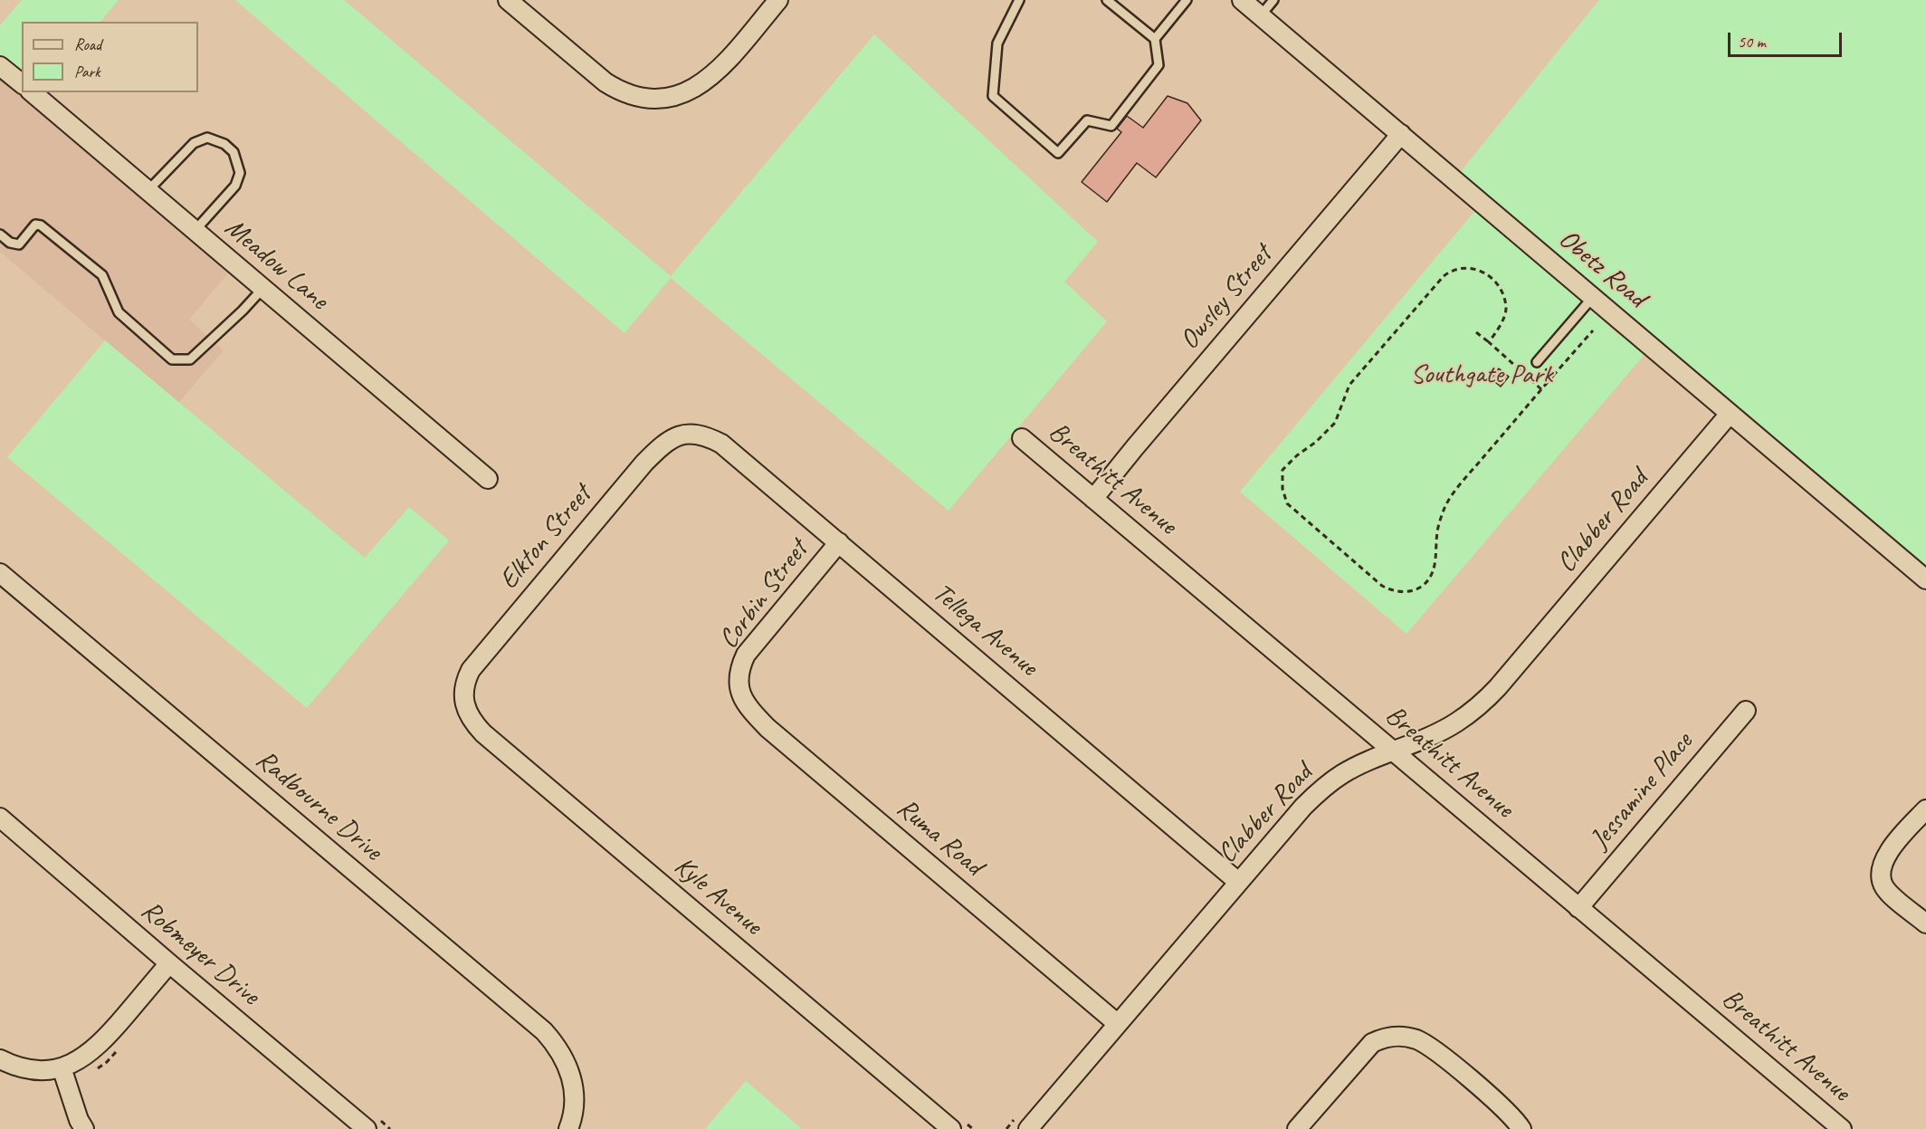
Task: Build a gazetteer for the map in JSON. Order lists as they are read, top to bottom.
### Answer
{
  "streets": {
    "street": [
      "Meadow Lane",
      "Obetz Road",
      "Owsley Street",
      "Breathitt Avenue",
      "Clabber Road",
      "Elkton Street",
      "Corbin Street",
      "Tellega Avenue",
      "Jessamine Place",
      "Radbourne Drive",
      "Ruma Road",
      "Kyle Avenue",
      "Robmeyer Drive"
    ]
  },
  "crossings": [
    ["Obetz Road", "Owsley Street"],
    ["Obetz Road", "Clabber Road"],
    ["Owsley Street", "Breathitt Avenue"],
    ["Breathitt Avenue", "Clabber Road"],
    ["Breathitt Avenue", "Jessamine Place"],
    ["Clabber Road", "Tellega Avenue"],
    ["Clabber Road", "Ruma Road"],
    ["Elkton Street", "Tellega Avenue"],
    ["Elkton Street", "Kyle Avenue"],
    ["Corbin Street", "Tellega Avenue"],
    ["Corbin Street", "Ruma Road"]
  ],
  "parks": ["Southgate Park"],
  "legend": ["Road", "Park"],
  "scale_bar": "50 m"
}
